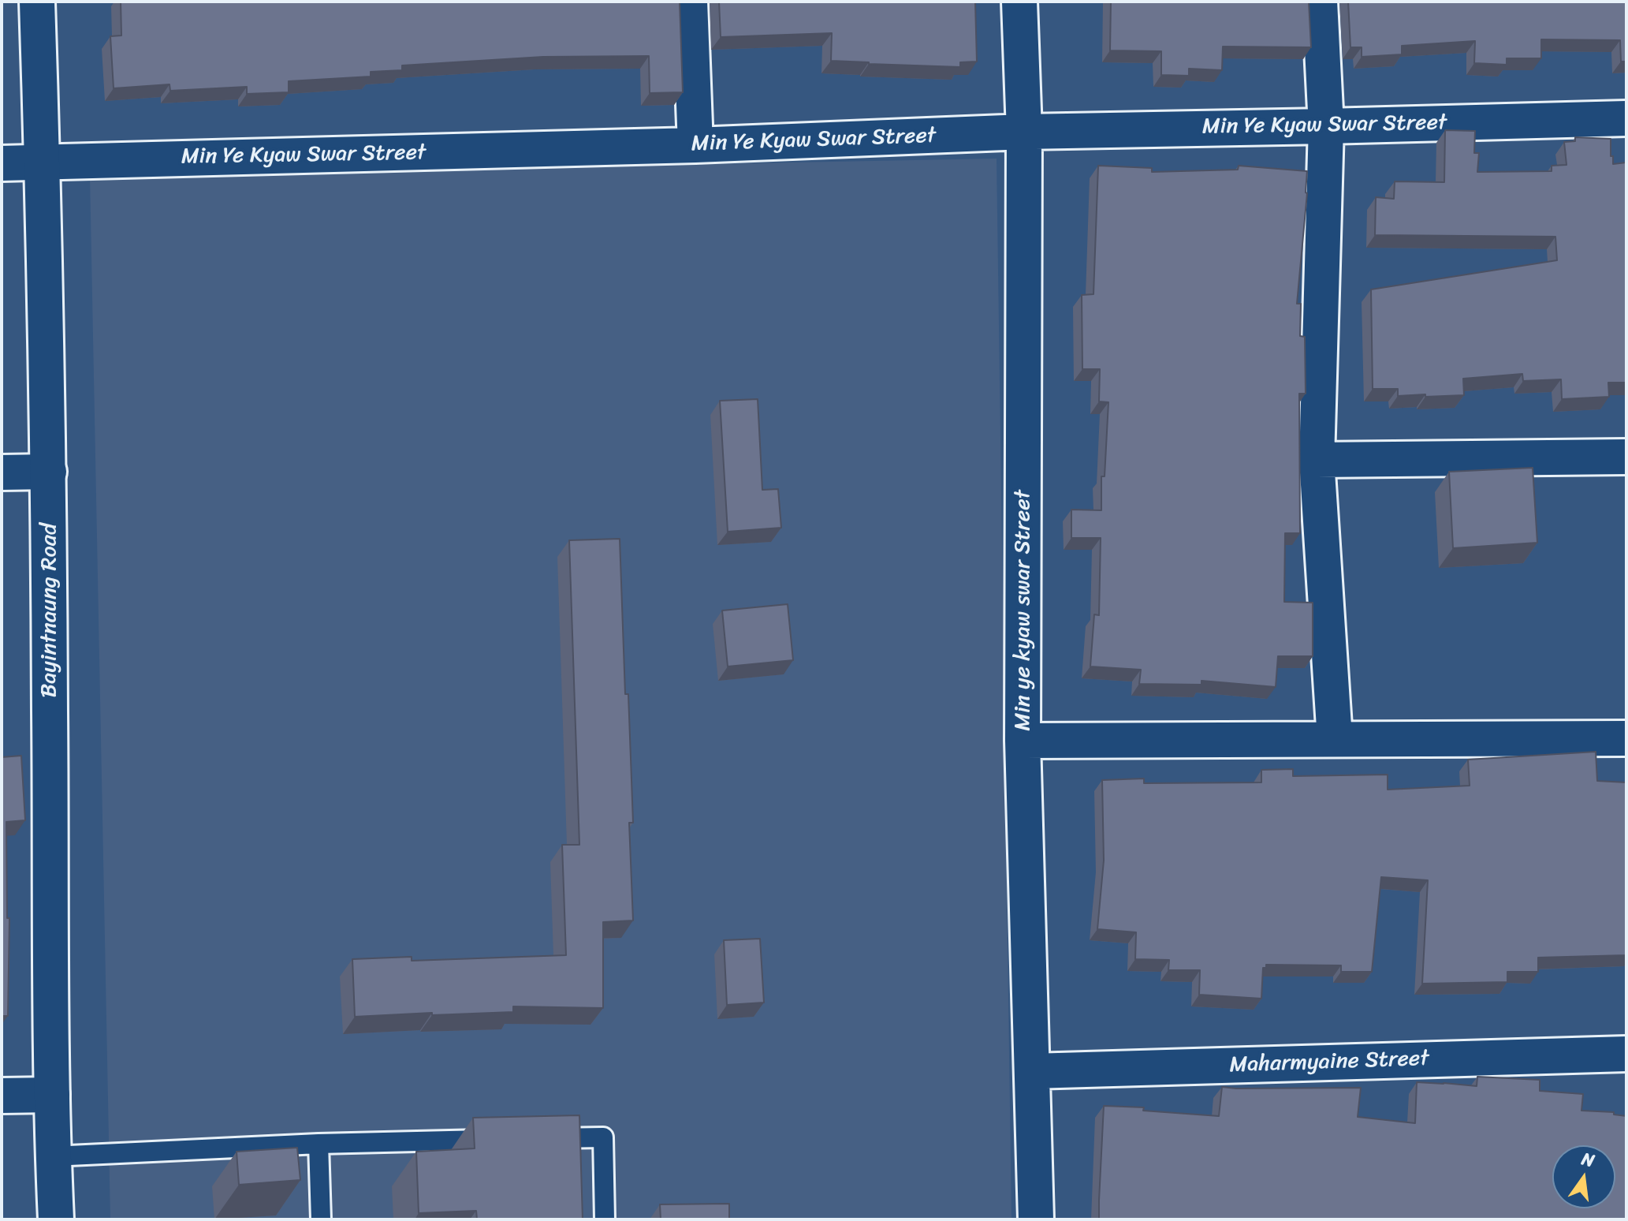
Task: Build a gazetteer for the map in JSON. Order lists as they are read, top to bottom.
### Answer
{
  "streets": {
    "street": [
      "Min Ye Kyaw Swar Street",
      "Bayintnaung Road",
      "Min ye kyaw swar Street",
      "Maharmyaine Street"
    ]
  },
  "crossings": [
    ["Min Ye Kyaw Swar Street", "Bayintnaung Road"],
    ["Min Ye Kyaw Swar Street", "Min ye kyaw swar Street"],
    ["Min ye kyaw swar Street", "Maharmyaine Street"]
  ],
  "north": "top"
}
